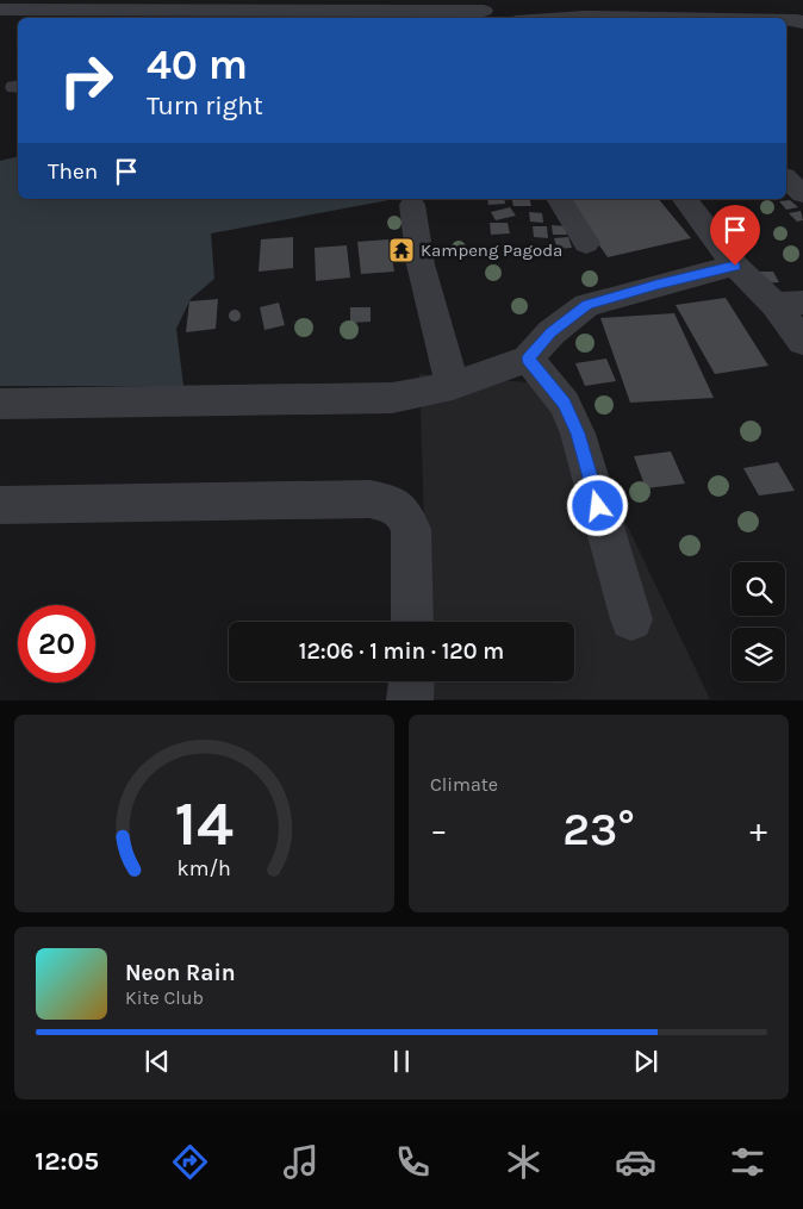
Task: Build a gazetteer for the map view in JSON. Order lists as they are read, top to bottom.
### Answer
{
  "places": {
    "temple": ["Kampeng Pagoda"]
  },
  "page": {
    "turn": ["40 m", "Turn right"],
    "then": "Then",
    "limit": "20",
    "trip": "12:06 · 1 min · 120 m",
    "tile": "Climate",
    "heat": ["−", "23°", "+"],
    "song": ["Neon Rain", "Kite Club"],
    "tabs": "12:05",
    "gauge": ["14", "km/h"]
  }
}
